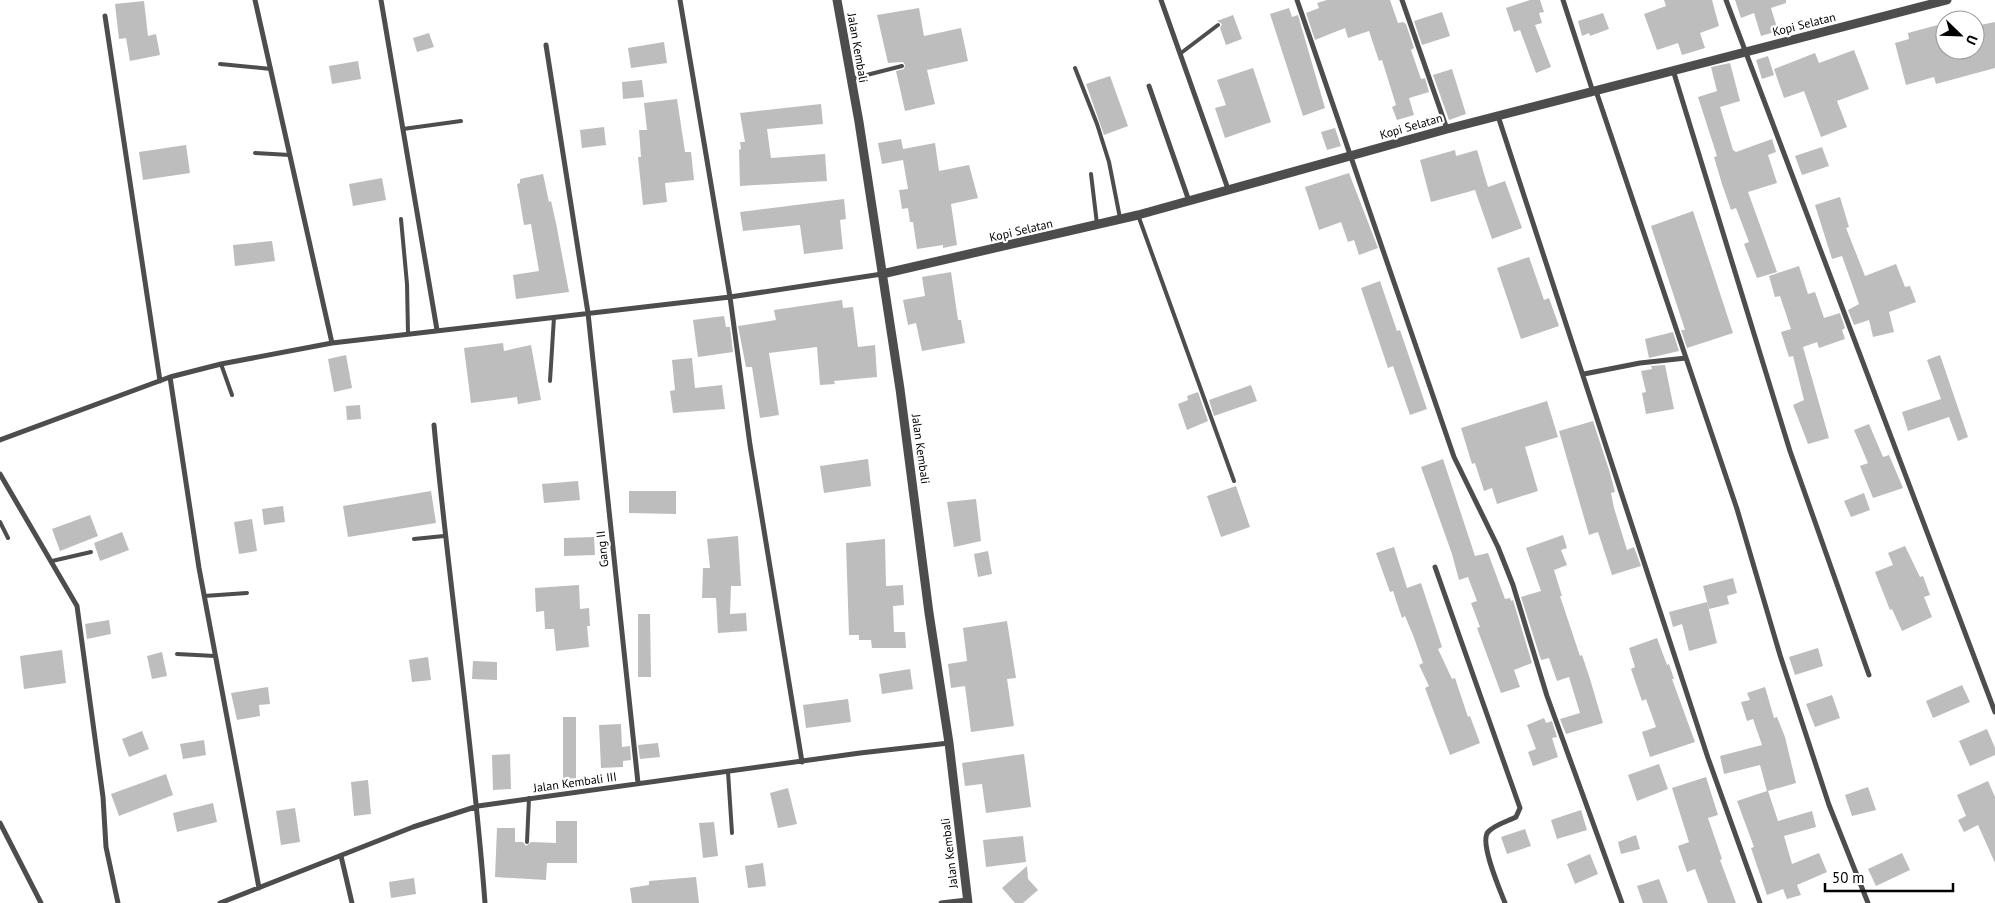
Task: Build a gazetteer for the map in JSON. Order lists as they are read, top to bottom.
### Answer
{
  "streets": {
    "street": [
      "Kopi Selatan",
      "Jalan Kembali",
      "Gang II",
      "Jalan Kembali III"
    ]
  },
  "crossings": [
    ["Kopi Selatan", "Jalan Kembali"],
    ["Jalan Kembali", "Jalan Kembali III"],
    ["Gang II", "Jalan Kembali III"]
  ],
  "scale_bar": "50 m",
  "north": "bottom right"
}
